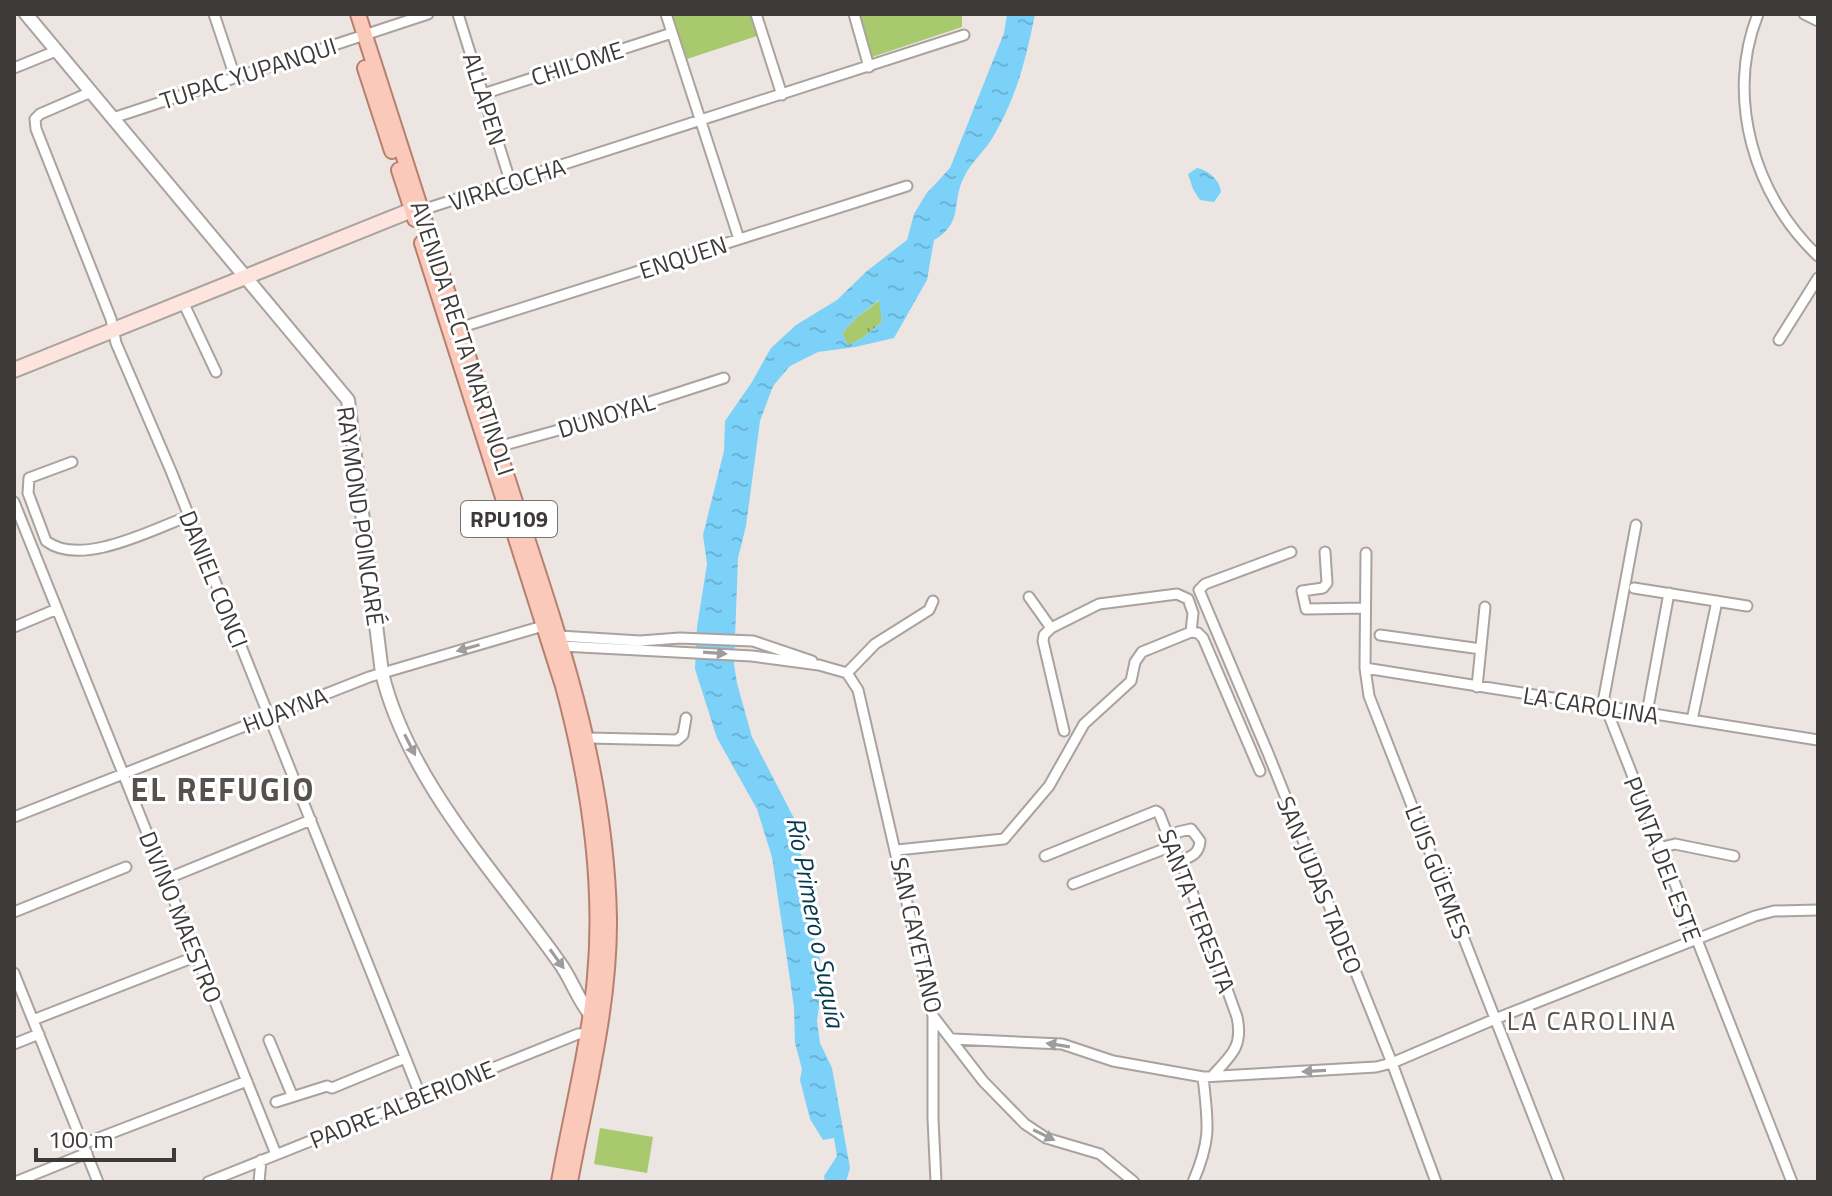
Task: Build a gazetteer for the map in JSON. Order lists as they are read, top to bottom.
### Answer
{
  "streets": {
    "main road": ["VIRACOCHA", "AVENIDA RECTA MARTINOLI", "RPU109"],
    "street": [
      "CHILOME",
      "TUPAC YUPANQUI",
      "ALLAPEN",
      "ENQUEN",
      "DUNOYAL",
      "RAYMOND POINCARÉ",
      "DANIEL CONCI",
      "LA CAROLINA",
      "HUAYNA",
      "PUNTA DEL ESTE",
      "LUIS GÜEMES",
      "SAN JUDAS TADEO",
      "SANTA TERESITA",
      "DIVINO MAESTRO",
      "SAN CAYETANO",
      "PADRE ALBERIONE"
    ]
  },
  "crossings": [
    ["CHILOME", "ALLAPEN"],
    ["TUPAC YUPANQUI", "AVENIDA RECTA MARTINOLI"],
    ["TUPAC YUPANQUI", "RAYMOND POINCARÉ"],
    ["ALLAPEN", "VIRACOCHA"],
    ["VIRACOCHA", "AVENIDA RECTA MARTINOLI"],
    ["VIRACOCHA", "RAYMOND POINCARÉ"],
    ["VIRACOCHA", "DANIEL CONCI"],
    ["ENQUEN", "AVENIDA RECTA MARTINOLI"],
    ["AVENIDA RECTA MARTINOLI", "DUNOYAL"],
    ["AVENIDA RECTA MARTINOLI", "RAYMOND POINCARÉ"],
    ["AVENIDA RECTA MARTINOLI", "HUAYNA"],
    ["AVENIDA RECTA MARTINOLI", "PADRE ALBERIONE"],
    ["RAYMOND POINCARÉ", "DANIEL CONCI"],
    ["RAYMOND POINCARÉ", "HUAYNA"],
    ["DANIEL CONCI", "HUAYNA"],
    ["DANIEL CONCI", "PADRE ALBERIONE"],
    ["LA CAROLINA", "PUNTA DEL ESTE"],
    ["LA CAROLINA", "LUIS GÜEMES"],
    ["HUAYNA", "DIVINO MAESTRO"],
    ["DIVINO MAESTRO", "PADRE ALBERIONE"]
  ],
  "one_way": ["SAN CAYETANO"],
  "districts": ["EL REFUGIO", "LA CAROLINA"],
  "water": ["Río Primero o Suquía"],
  "scale_bar": "100 m"
}
